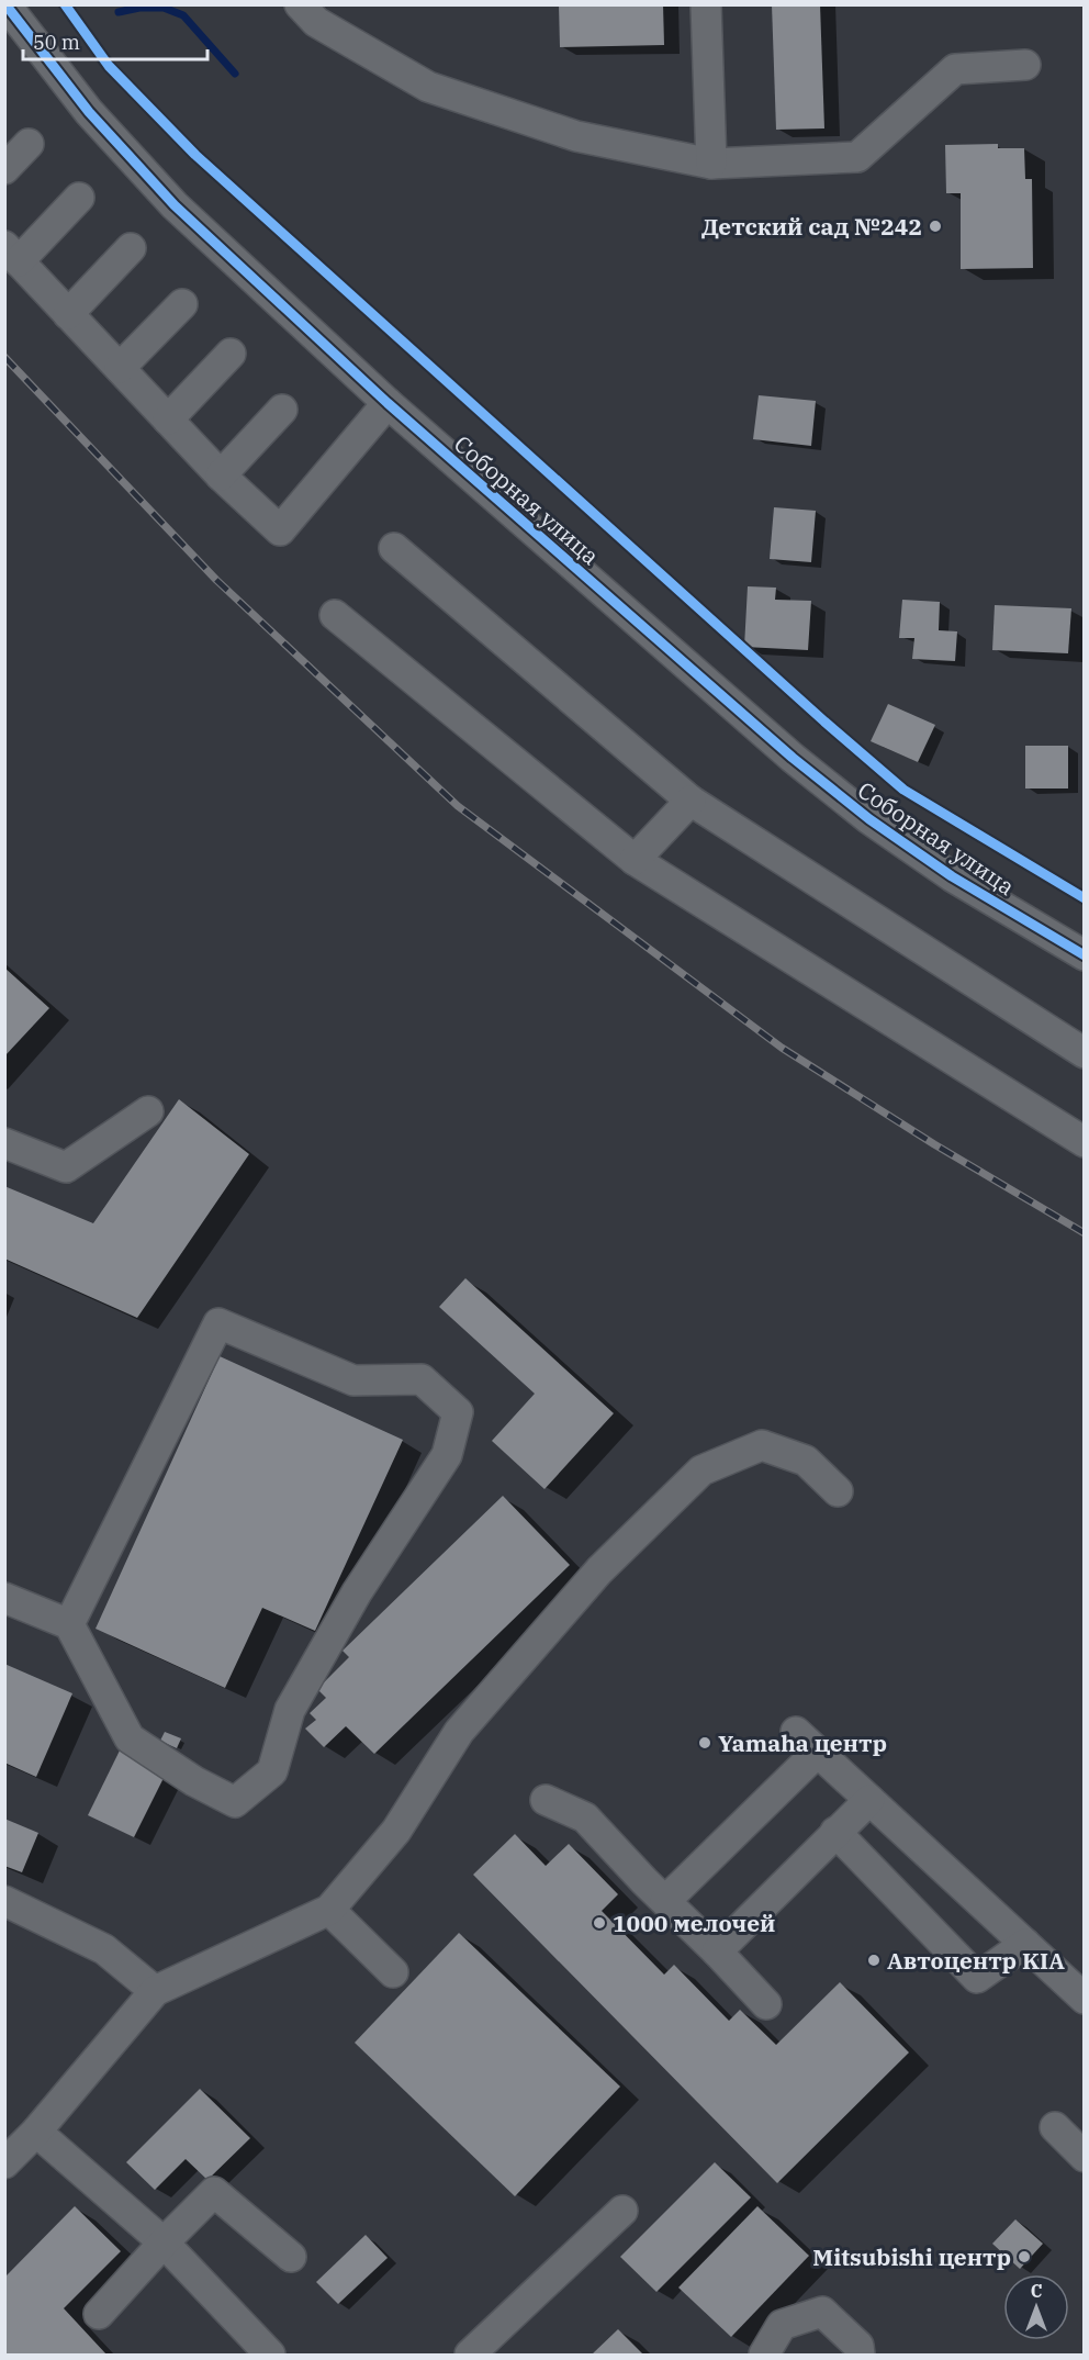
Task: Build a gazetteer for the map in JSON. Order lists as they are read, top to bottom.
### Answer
{
  "streets": {
    "street": ["Соборная улица"]
  },
  "places": [
    "Детский сад №242",
    "Yamaha центр",
    "1000 мелочей",
    "Автоцентр KIA",
    "Mitsubishi центр"
  ],
  "scale_bar": "50 m",
  "north": "top"
}
